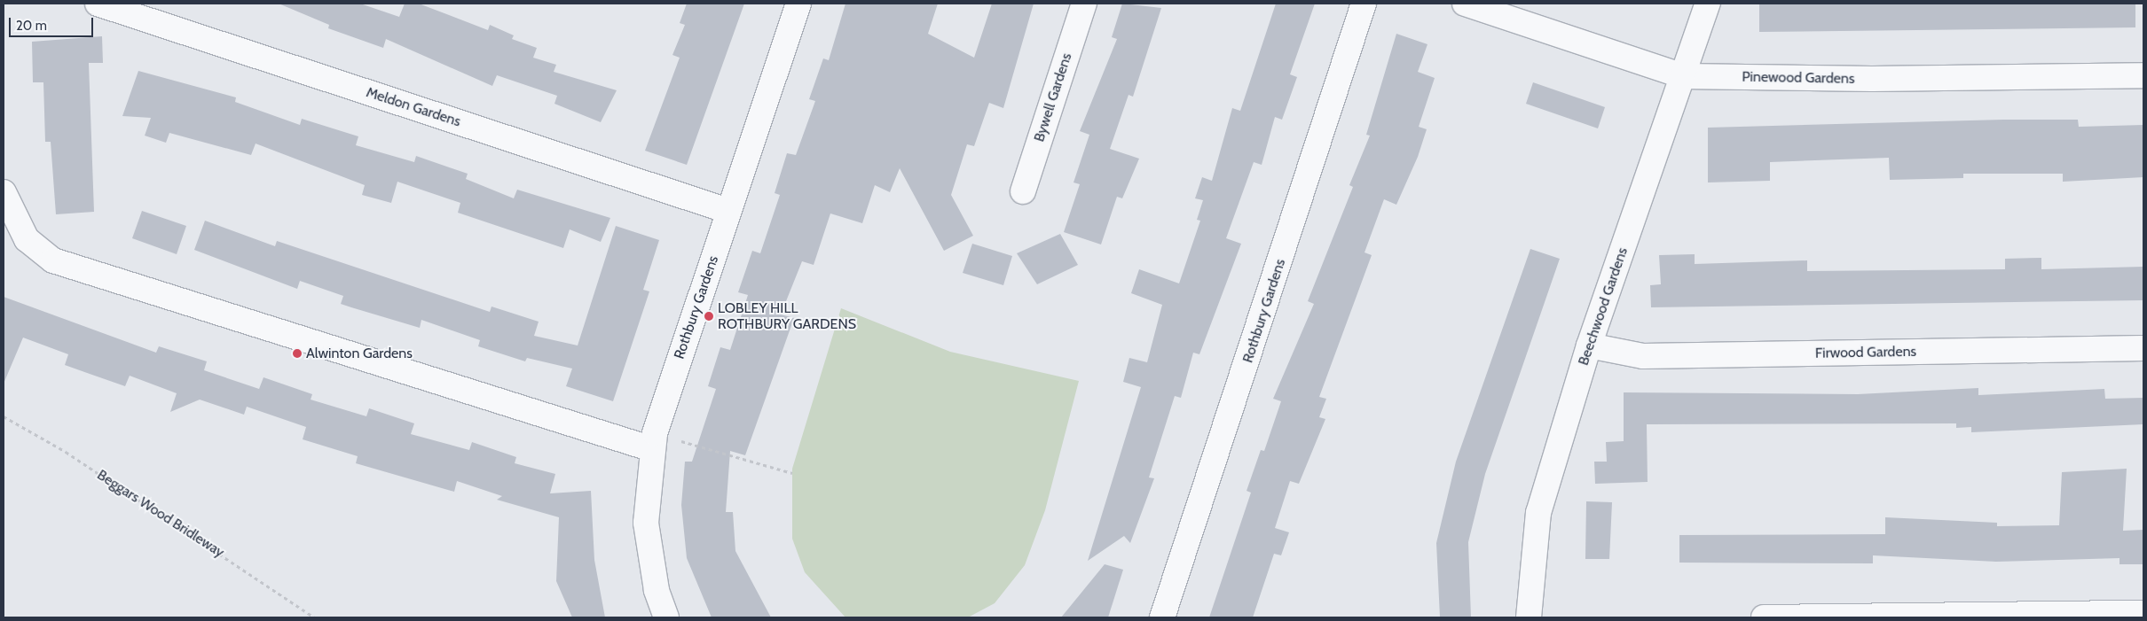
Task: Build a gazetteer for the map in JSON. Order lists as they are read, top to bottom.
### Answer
{
  "streets": {
    "street": [
      "Pinewood Gardens",
      "Bywell Gardens",
      "Meldon Gardens",
      "Beechwood Gardens",
      "Rothbury Gardens",
      "Firwood Gardens"
    ],
    "path": ["Beggars Wood Bridleway"]
  },
  "crossings": [
    ["Pinewood Gardens", "Beechwood Gardens"],
    ["Meldon Gardens", "Rothbury Gardens"],
    ["Beechwood Gardens", "Firwood Gardens"]
  ],
  "places": ["LOBLEY HILL ROTHBURY GARDENS", "Alwinton Gardens"],
  "scale_bar": "20 m"
}
